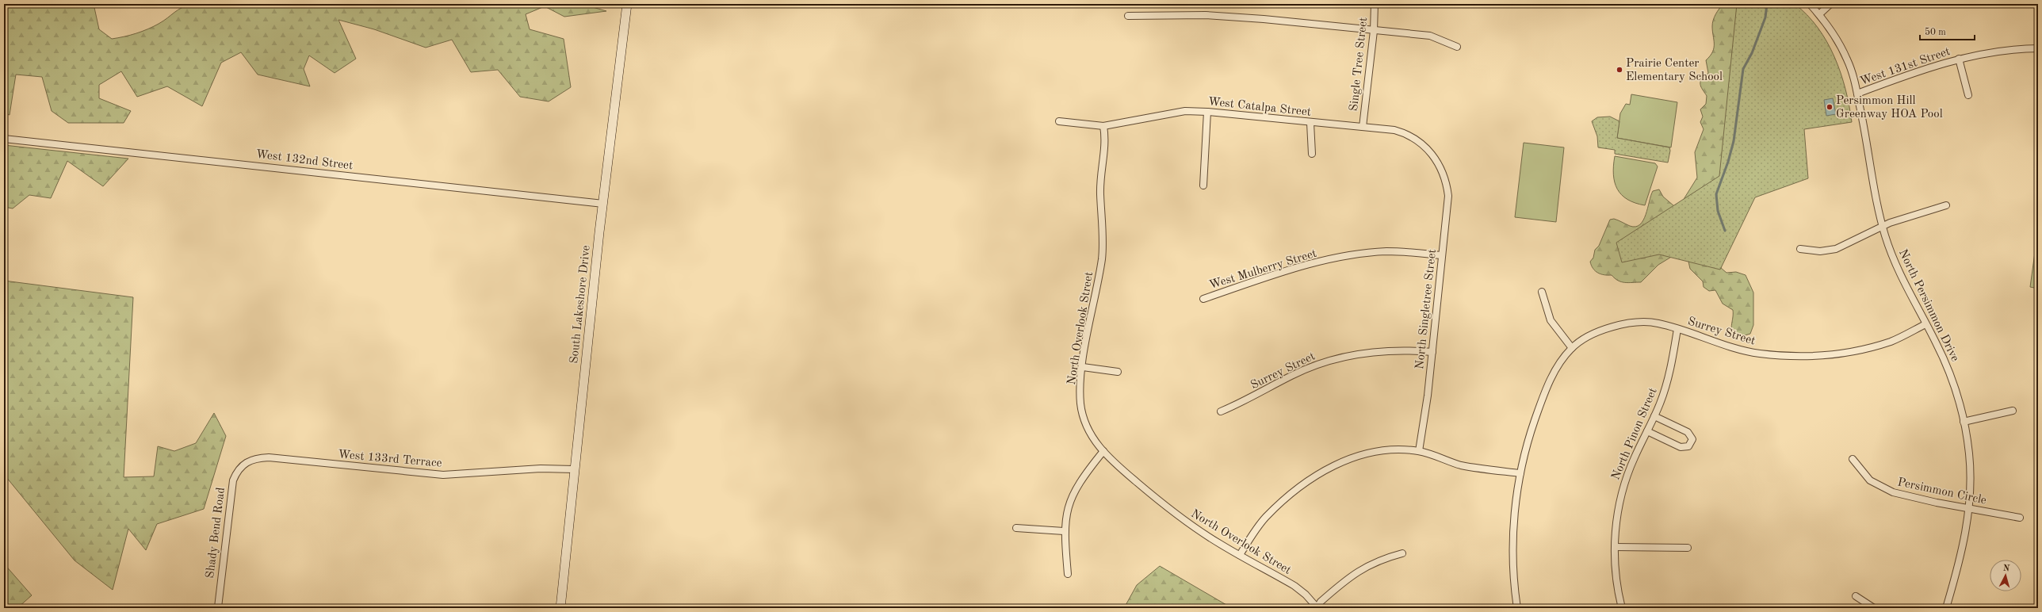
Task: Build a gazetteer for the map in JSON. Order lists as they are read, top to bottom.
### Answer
{
  "streets": {
    "street": [
      "Single Tree Street",
      "West 131st Street",
      "West Catalpa Street",
      "West 132nd Street",
      "West Mulberry Street",
      "South Lakeshore Drive",
      "North Persimmon Drive",
      "North Singletree Street",
      "North Overlook Street",
      "Surrey Street",
      "North Pinon Street",
      "West 133rd Terrace",
      "Persimmon Circle",
      "Shady Bend Road"
    ]
  },
  "crossings": [
    ["Single Tree Street", "West Catalpa Street"],
    ["West 131st Street", "North Persimmon Drive"],
    ["West Catalpa Street", "North Singletree Street"],
    ["West Catalpa Street", "North Overlook Street"],
    ["West 132nd Street", "South Lakeshore Drive"],
    ["West Mulberry Street", "North Singletree Street"],
    ["South Lakeshore Drive", "West 133rd Terrace"],
    ["North Persimmon Drive", "Surrey Street"],
    ["North Persimmon Drive", "Persimmon Circle"],
    ["North Singletree Street", "Surrey Street"],
    ["Surrey Street", "North Pinon Street"],
    ["West 133rd Terrace", "Shady Bend Road"]
  ],
  "places": ["Prairie Center Elementary School", "Persimmon Hill Greenway HOA Pool"],
  "scale_bar": "50 m",
  "north": "top"
}
